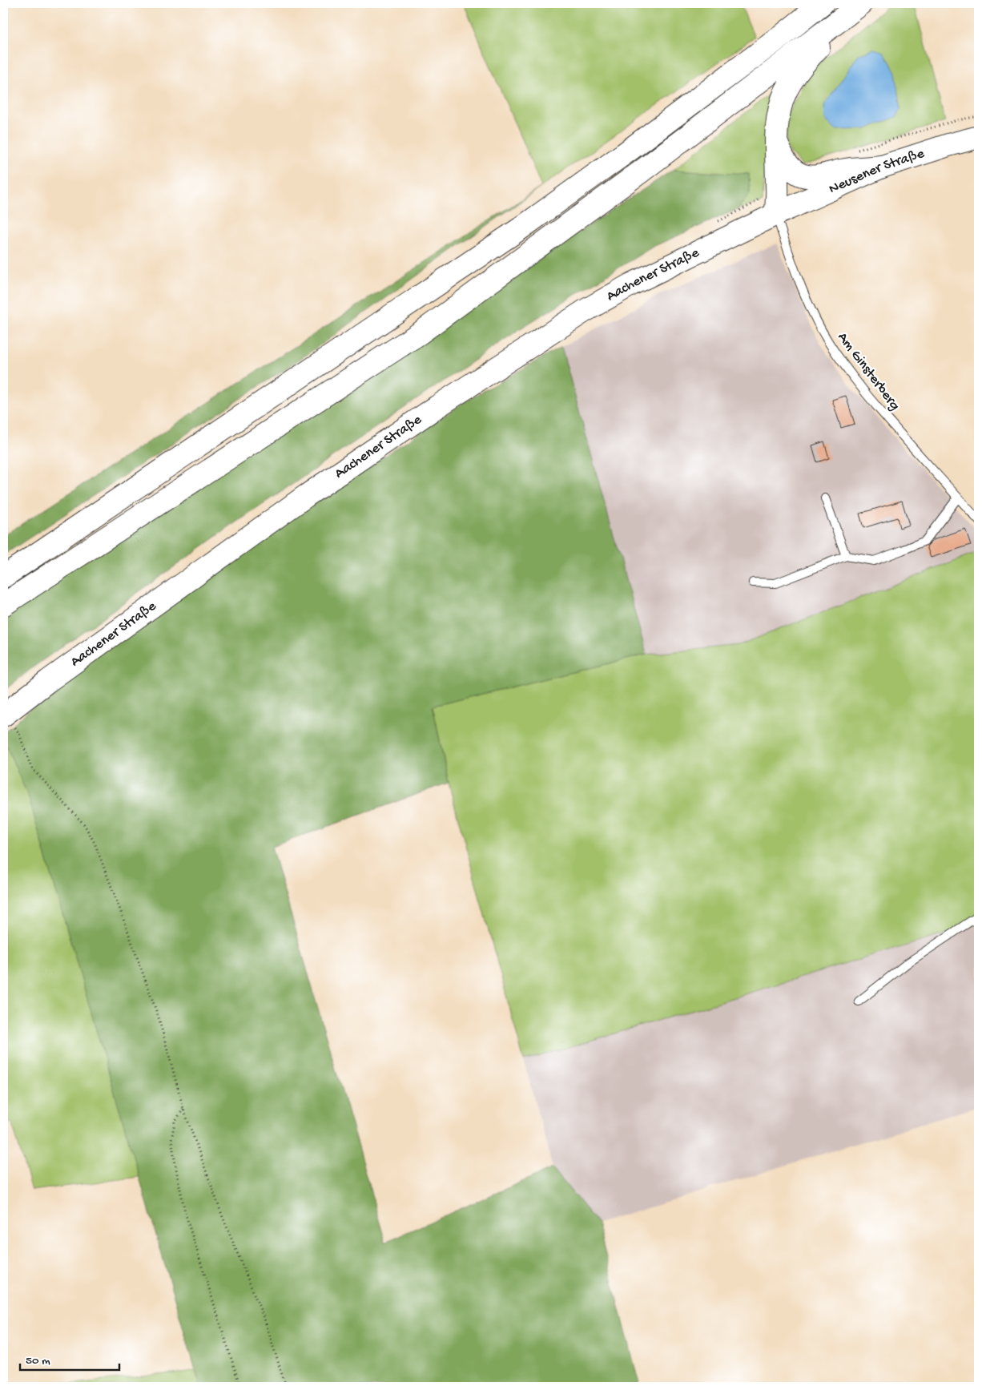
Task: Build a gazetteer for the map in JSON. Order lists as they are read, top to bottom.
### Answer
{
  "streets": {
    "main road": ["Neusener Straße", "Aachener Straße"],
    "lane": ["Am Ginsterberg"]
  },
  "crossings": [
    ["Neusener Straße", "Aachener Straße"],
    ["Neusener Straße", "Am Ginsterberg"],
    ["Aachener Straße", "Am Ginsterberg"]
  ],
  "scale_bar": "50 m"
}
